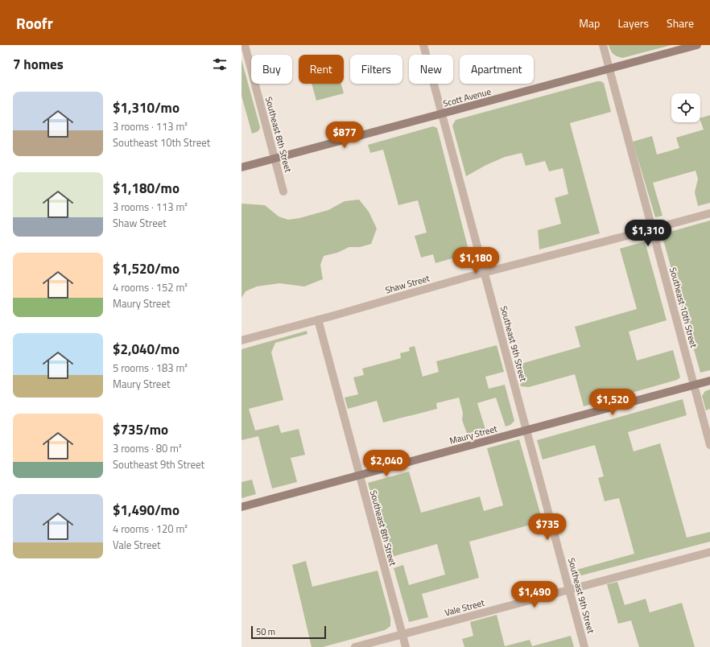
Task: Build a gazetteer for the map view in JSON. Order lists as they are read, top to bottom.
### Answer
{
  "streets": {
    "main road": ["Scott Avenue", "Maury Street"],
    "street": [
      "Southeast 8th Street",
      "Shaw Street",
      "Southeast 10th Street",
      "Southeast 9th Street",
      "Vale Street"
    ]
  },
  "crossings": [
    ["Scott Avenue", "Southeast 8th Street"],
    ["Scott Avenue", "Southeast 10th Street"],
    ["Scott Avenue", "Southeast 9th Street"],
    ["Southeast 8th Street", "Shaw Street"],
    ["Southeast 8th Street", "Maury Street"],
    ["Southeast 8th Street", "Vale Street"],
    ["Shaw Street", "Southeast 10th Street"],
    ["Shaw Street", "Southeast 9th Street"],
    ["Southeast 10th Street", "Maury Street"],
    ["Southeast 9th Street", "Maury Street"],
    ["Southeast 9th Street", "Vale Street"]
  ],
  "scale_bar": "50 m",
  "page": {
    "header": "Roofr",
    "nav": ["Map", "Layers", "Share"],
    "heading": "7 homes",
    "chip": [
      "Buy",
      "Rent",
      "Filters",
      "New",
      "Apartment"
    ],
    "list": [
      {
        "name": "$1,310/mo",
        "note": "3 rooms · 113 m² · Southeast 10th Street"
      },
      {
        "name": "$1,180/mo",
        "note": "3 rooms · 113 m² · Shaw Street"
      },
      {
        "name": "$1,520/mo",
        "note": "4 rooms · 152 m² · Maury Street"
      },
      {
        "name": "$2,040/mo",
        "note": "5 rooms · 183 m² · Maury Street"
      },
      {
        "name": "$735/mo",
        "note": "3 rooms · 80 m² · Southeast 9th Street"
      },
      {
        "name": "$1,490/mo",
        "note": "4 rooms · 120 m² · Vale Street"
      }
    ],
    "price": [
      "$877",
      "$1,310",
      "$1,180",
      "$1,520",
      "$2,040",
      "$735",
      "$1,490"
    ],
    "scale": "50 m"
  }
}
